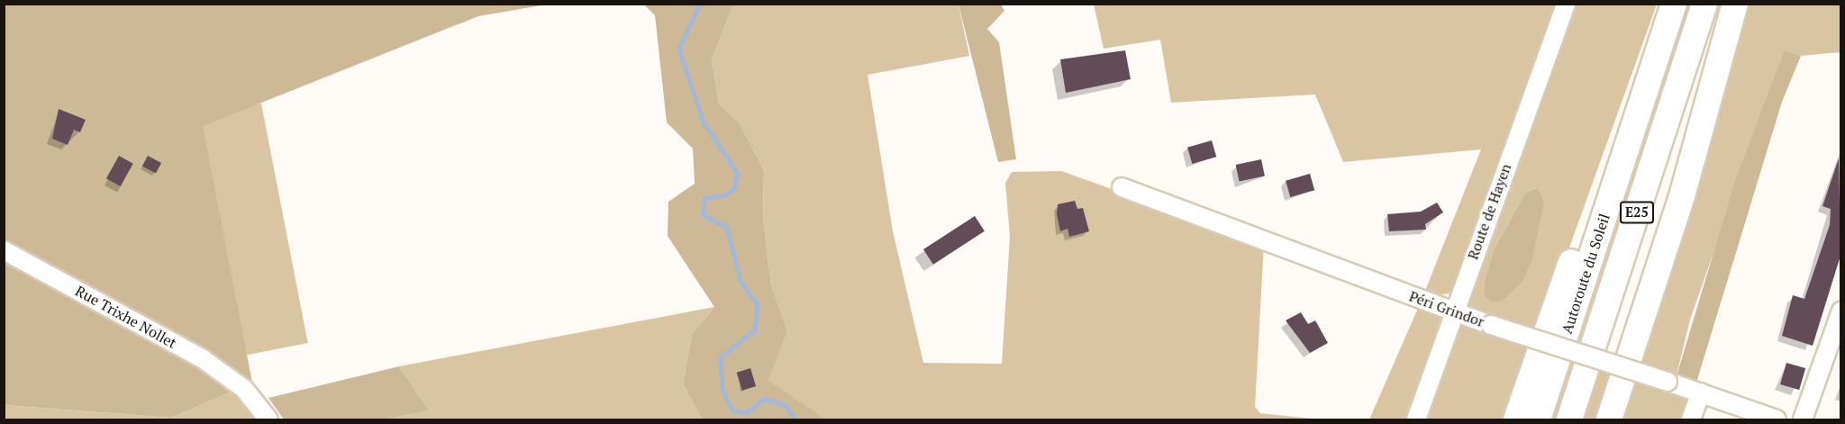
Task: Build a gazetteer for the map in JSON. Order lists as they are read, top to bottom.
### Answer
{
  "streets": {
    "highway": ["E25", "Autoroute du Soleil"],
    "street": ["Route de Hayen", "Péri Grindor", "Rue Trixhe Nollet"]
  },
  "crossings": [
    ["Route de Hayen", "Péri Grindor"]
  ]
}
